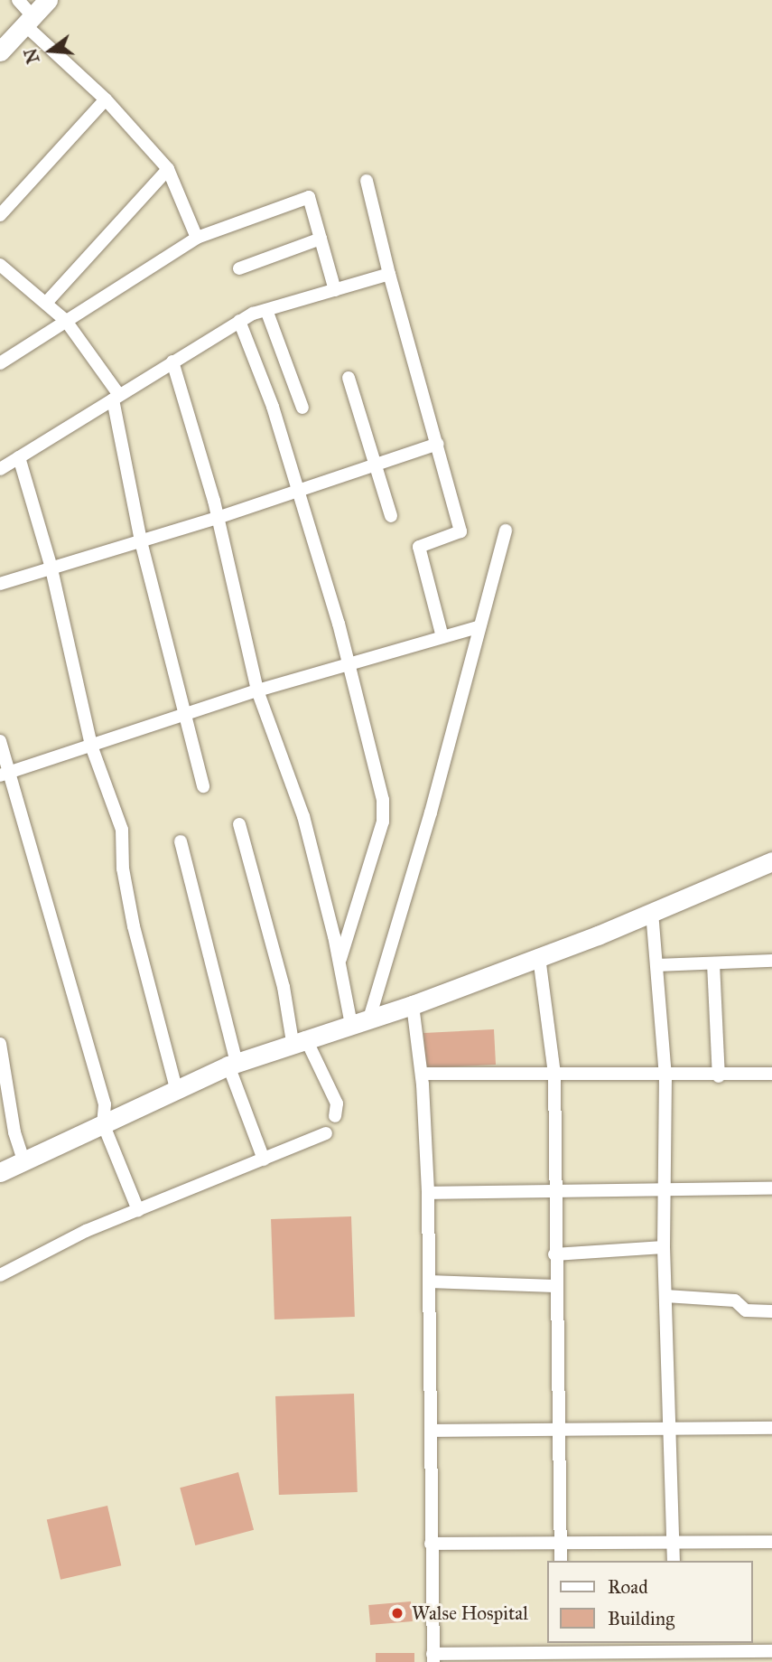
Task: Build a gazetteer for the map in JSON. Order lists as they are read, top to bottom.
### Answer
{
  "places": ["Walse Hospital"],
  "legend": ["Road", "Building"],
  "north": "left"
}
